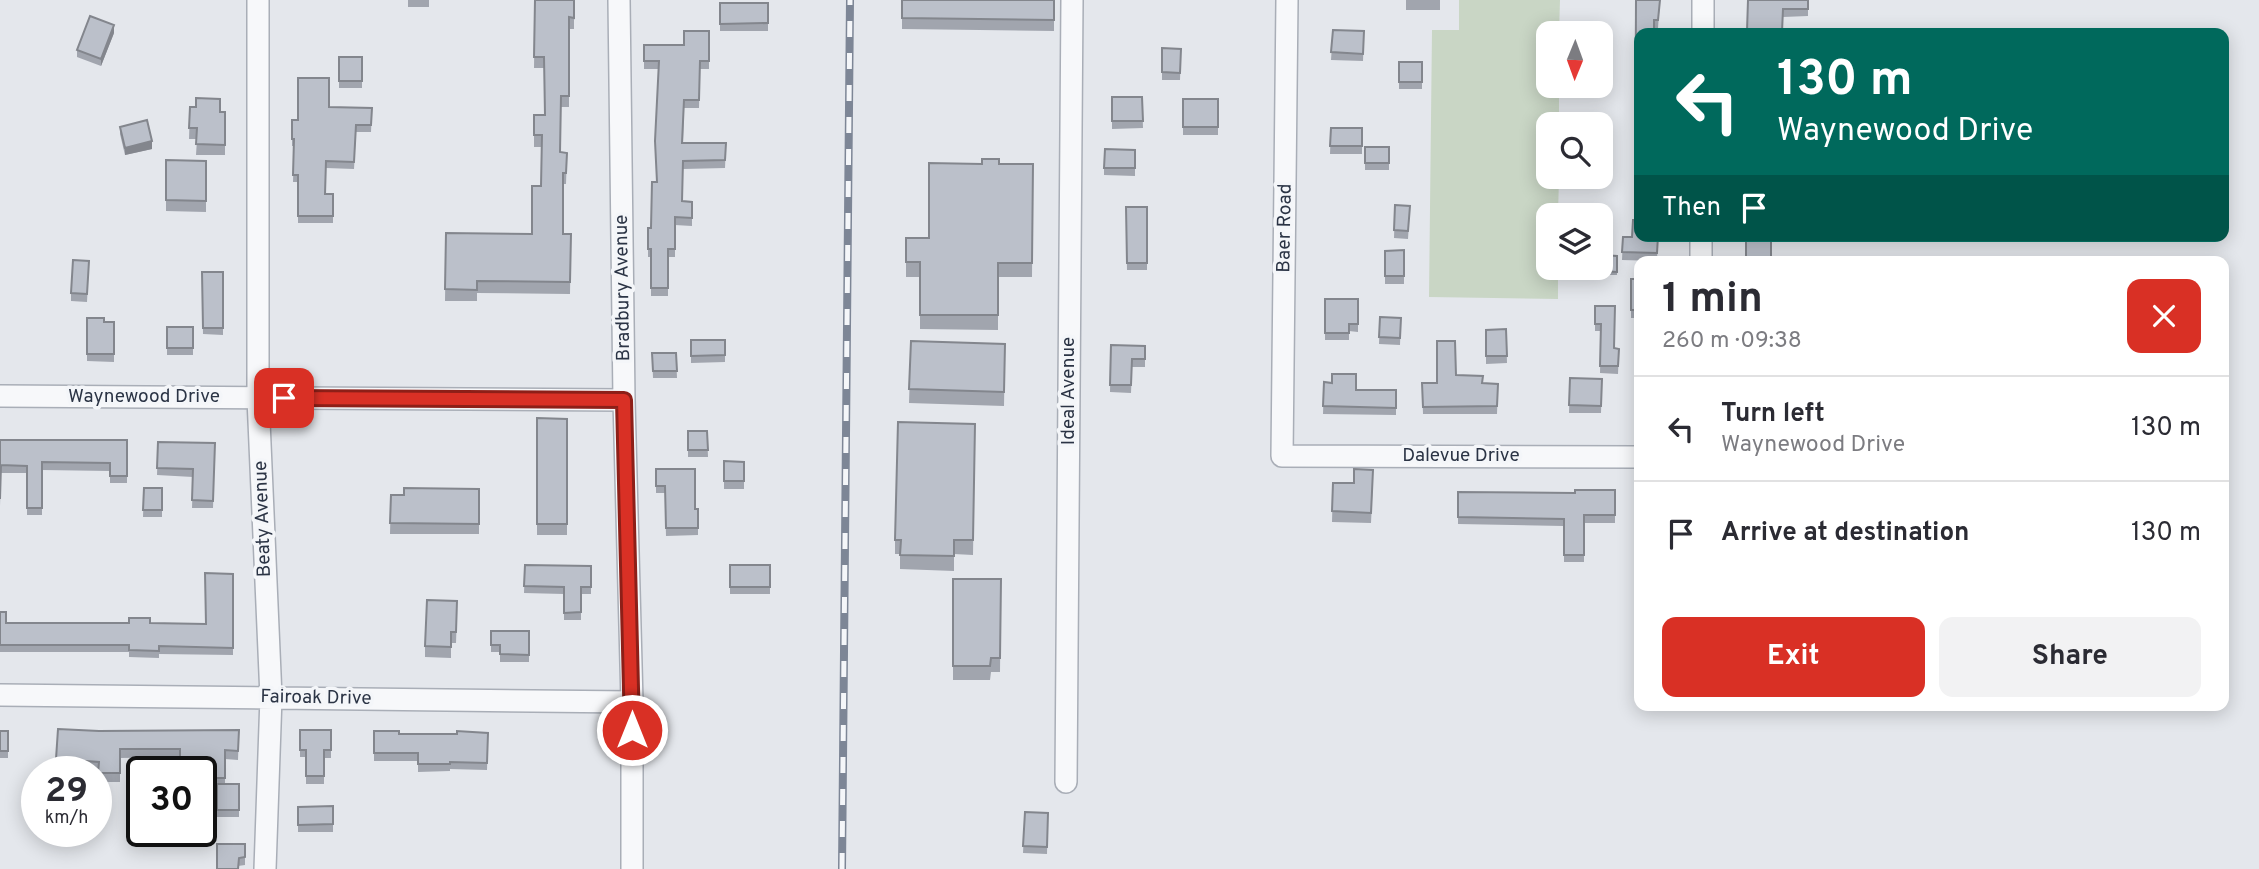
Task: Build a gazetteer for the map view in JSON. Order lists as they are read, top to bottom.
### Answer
{
  "streets": {
    "street": [
      "Baer Road",
      "Bradbury Avenue",
      "Ideal Avenue",
      "Waynewood Drive",
      "Dalevue Drive",
      "Beaty Avenue",
      "Fairoak Drive"
    ]
  },
  "crossings": [
    ["Baer Road", "Dalevue Drive"],
    ["Bradbury Avenue", "Waynewood Drive"],
    ["Bradbury Avenue", "Fairoak Drive"],
    ["Waynewood Drive", "Beaty Avenue"],
    ["Beaty Avenue", "Fairoak Drive"]
  ],
  "north": "bottom",
  "page": {
    "turn": ["130 m", "Waynewood Drive"],
    "then": "Then",
    "heading": ["1 min", "260 m · 09:38"],
    "list": [
      {
        "name": "Turn left",
        "note": "Waynewood Drive",
        "value": "130 m"
      },
      {
        "name": "Arrive at destination",
        "value": "130 m"
      }
    ],
    "buttons": ["Exit", "Share"],
    "speed": "29 km/h",
    "limit": "30"
  }
}
